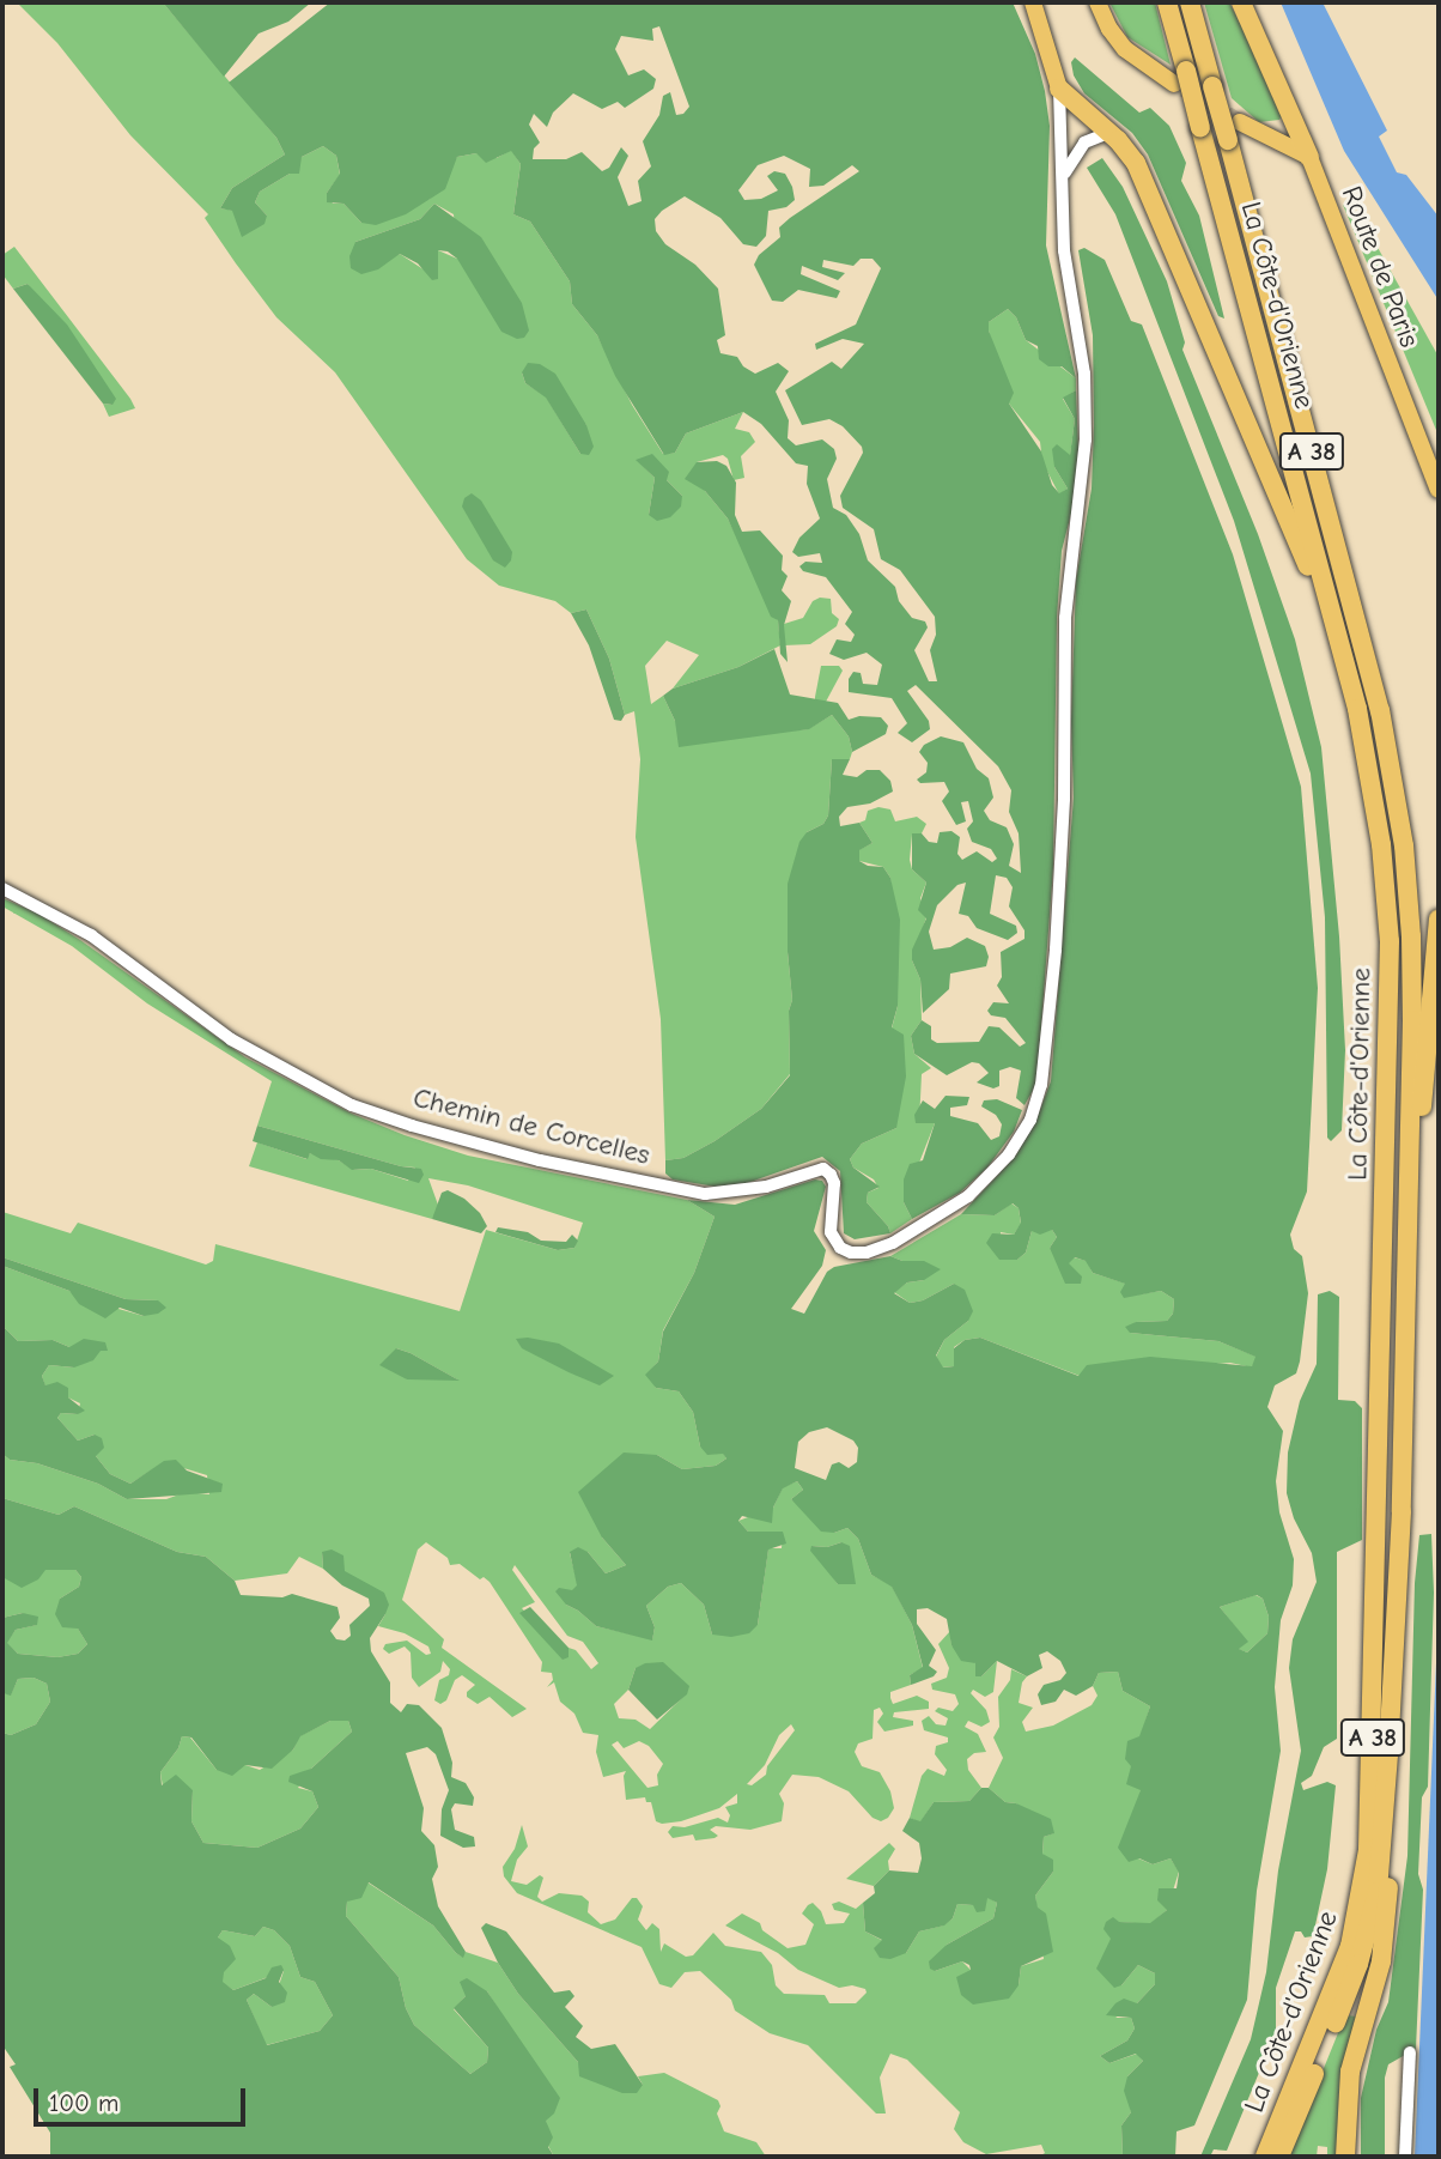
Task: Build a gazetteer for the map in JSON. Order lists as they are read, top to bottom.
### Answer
{
  "streets": {
    "highway": ["La Côte-d'Orienne", "A 38"],
    "main road": ["Route de Paris"],
    "street": ["Chemin de Corcelles"]
  },
  "scale_bar": "100 m"
}
